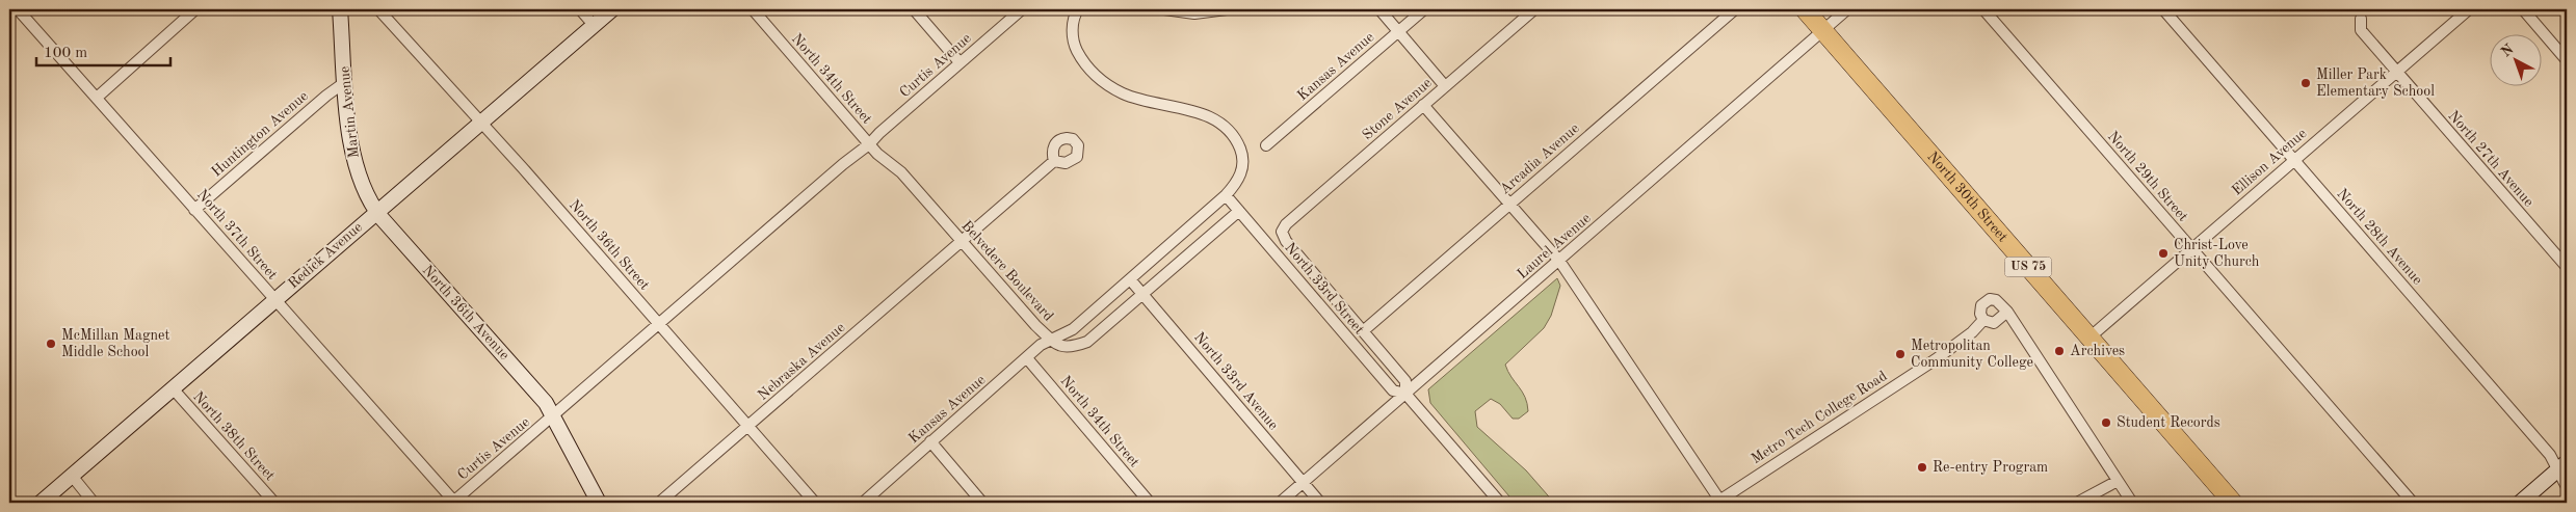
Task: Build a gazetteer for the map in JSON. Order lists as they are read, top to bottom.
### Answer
{
  "streets": {
    "highway": ["North 30th Street", "US 75"],
    "street": [
      "Curtis Avenue",
      "Kansas Avenue",
      "North 34th Street",
      "Stone Avenue",
      "Martin Avenue",
      "Huntington Avenue",
      "Arcadia Avenue",
      "North 27th Avenue",
      "Ellison Avenue",
      "North 29th Street",
      "North 37th Street",
      "North 28th Avenue",
      "North 36th Street",
      "Laurel Avenue",
      "Redick Avenue",
      "Belvedere Boulevard",
      "North 33rd Street",
      "North 36th Avenue",
      "Nebraska Avenue",
      "North 33rd Avenue",
      "Metro Tech College Road",
      "North 38th Street"
    ]
  },
  "crossings": [
    ["Curtis Avenue", "North 34th Street"],
    ["Curtis Avenue", "North 37th Street"],
    ["Curtis Avenue", "Belvedere Boulevard"],
    ["Curtis Avenue", "North 36th Avenue"],
    ["Kansas Avenue", "North 34th Street"],
    ["Kansas Avenue", "Belvedere Boulevard"],
    ["North 34th Street", "Belvedere Boulevard"],
    ["Stone Avenue", "North 33rd Street"],
    ["Stone Avenue", "Metro Tech College Road"],
    ["Martin Avenue", "Huntington Avenue"],
    ["Martin Avenue", "Redick Avenue"],
    ["Martin Avenue", "North 36th Avenue"],
    ["Huntington Avenue", "North 37th Street"],
    ["Arcadia Avenue", "North 33rd Street"],
    ["Arcadia Avenue", "Metro Tech College Road"],
    ["North 27th Avenue", "Ellison Avenue"],
    ["Ellison Avenue", "North 29th Street"],
    ["Ellison Avenue", "North 30th Street"],
    ["Ellison Avenue", "North 28th Avenue"],
    ["North 30th Street", "Laurel Avenue"],
    ["North 37th Street", "Redick Avenue"],
    ["North 36th Street", "Redick Avenue"],
    ["North 36th Street", "Nebraska Avenue"],
    ["Laurel Avenue", "North 33rd Street"],
    ["Laurel Avenue", "North 33rd Avenue"],
    ["Laurel Avenue", "Metro Tech College Road"],
    ["Redick Avenue", "North 36th Avenue"],
    ["Redick Avenue", "North 38th Street"],
    ["Belvedere Boulevard", "North 33rd Street"],
    ["Belvedere Boulevard", "Nebraska Avenue"],
    ["Belvedere Boulevard", "North 33rd Avenue"]
  ],
  "places": [
    "Miller Park Elementary School",
    "Christ-Love Unity Church",
    "McMillan Magnet Middle School",
    "Archives",
    "Metropolitan Community College",
    "Student Records",
    "Re-entry Program"
  ],
  "scale_bar": "100 m",
  "north": "top left"
}
